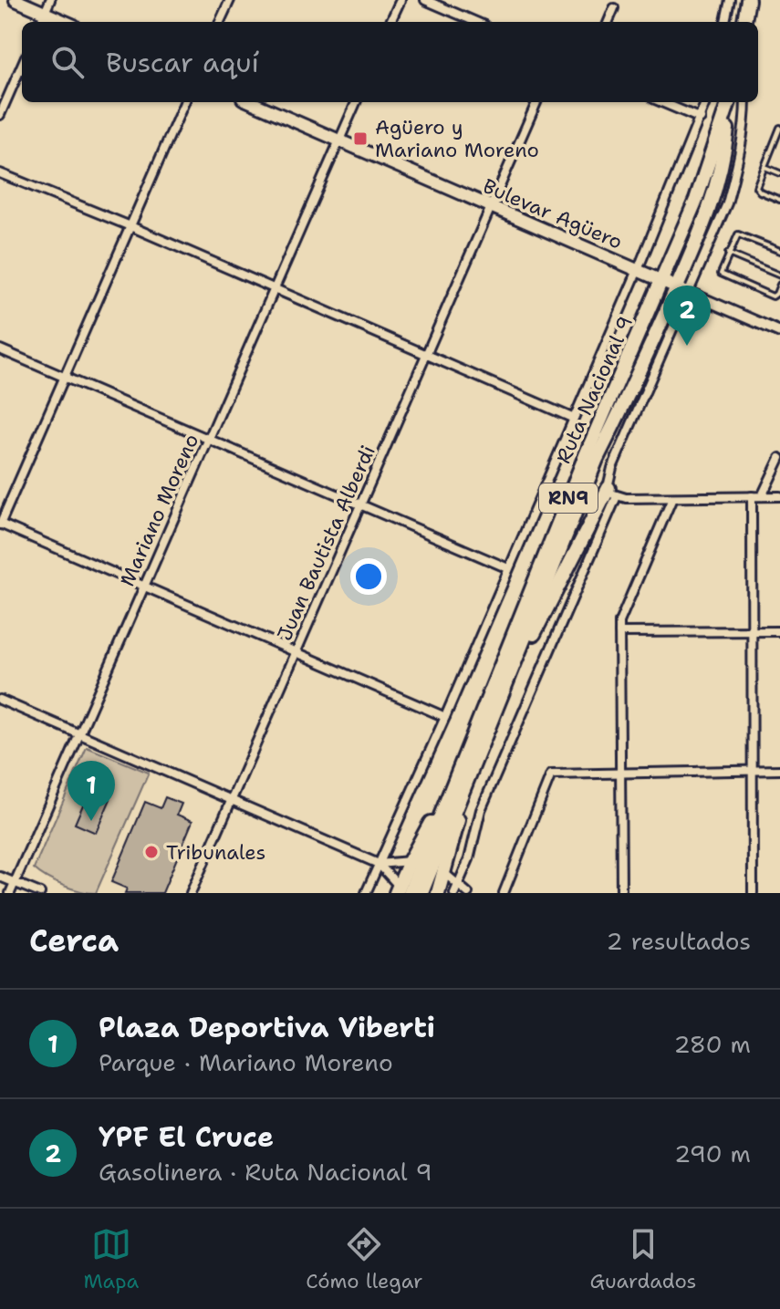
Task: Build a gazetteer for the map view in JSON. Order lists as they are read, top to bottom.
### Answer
{
  "streets": {
    "highway": ["Ruta Nacional 9", "RN9"],
    "main road": ["Bulevar Agüero"],
    "street": ["Mariano Moreno", "Juan Bautista Alberdi"]
  },
  "crossings": [
    ["Bulevar Agüero", "Ruta Nacional 9"],
    ["Bulevar Agüero", "Mariano Moreno"],
    ["Bulevar Agüero", "Juan Bautista Alberdi"]
  ],
  "places": {
    "transit": ["Agüero y Mariano Moreno"],
    "other": ["Tribunales"]
  },
  "page": {
    "search": "Buscar aquí",
    "pins": ["2", "1"],
    "heading": ["Cerca", "2 resultados"],
    "list": [
      {
        "mark": "1",
        "name": "Plaza Deportiva Viberti",
        "note": "Parque · Mariano Moreno",
        "value": "280 m"
      },
      {
        "mark": "2",
        "name": "YPF El Cruce",
        "note": "Gasolinera · Ruta Nacional 9",
        "value": "290 m"
      }
    ],
    "nav": ["Mapa", "Cómo llegar", "Guardados"]
  }
}
